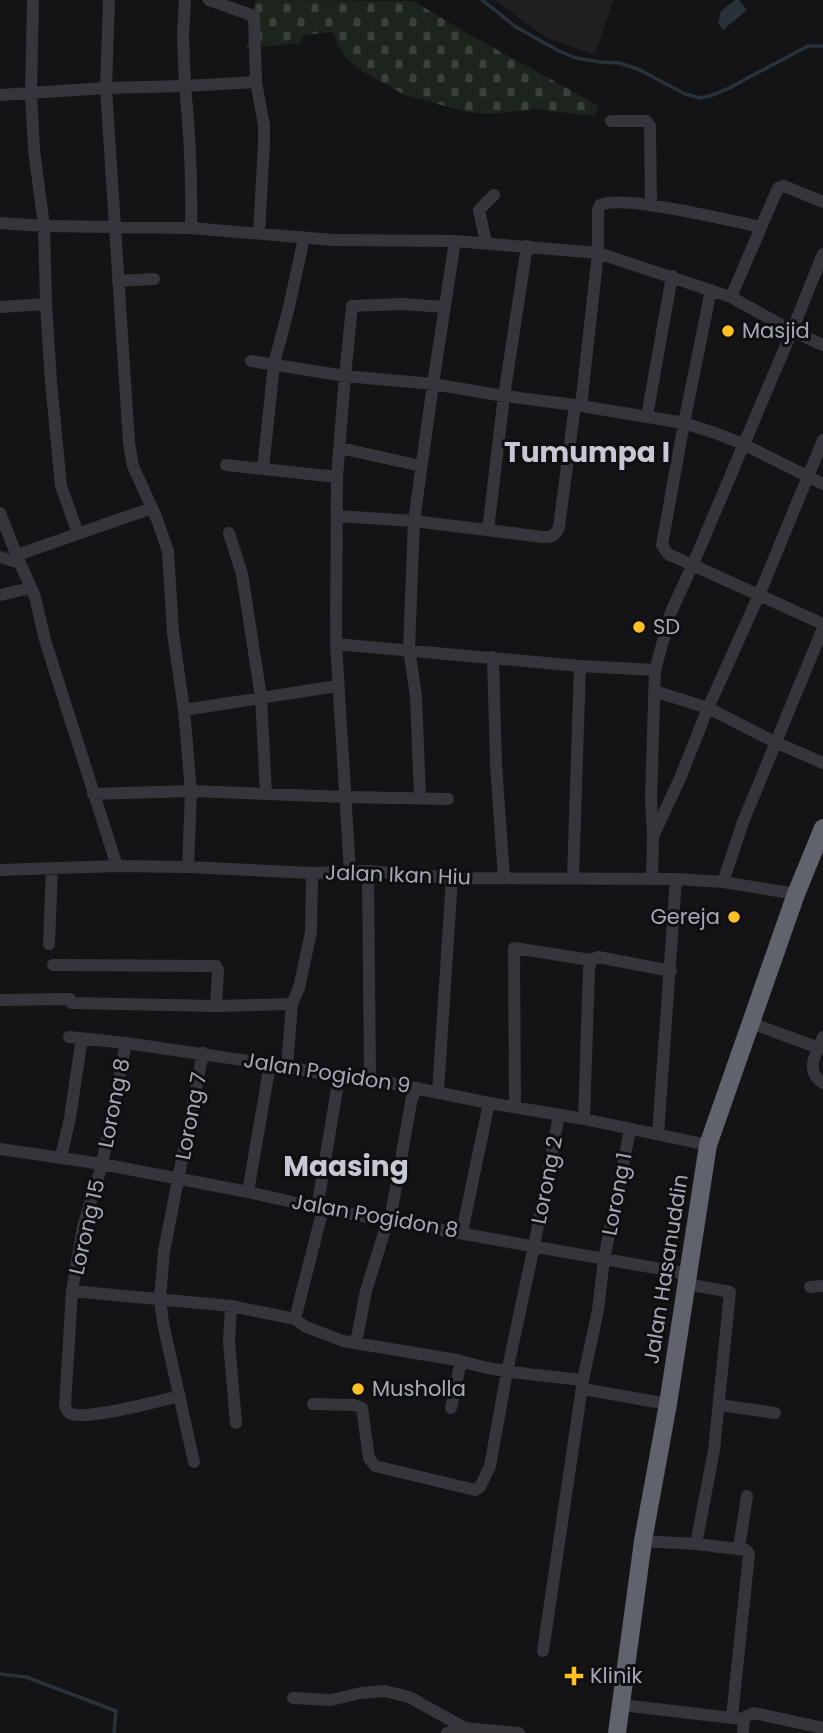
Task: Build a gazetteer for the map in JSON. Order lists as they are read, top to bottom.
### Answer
{
  "streets": {
    "highway": ["Jalan Hasanuddin"],
    "street": [
      "Jalan Ikan Hiu",
      "Jalan Pogidon 9",
      "Lorong 8",
      "Lorong 7",
      "Lorong 2",
      "Lorong 1",
      "Jalan Pogidon 8",
      "Lorong 15"
    ]
  },
  "crossings": [
    ["Jalan Ikan Hiu", "Jalan Hasanuddin"],
    ["Jalan Pogidon 9", "Lorong 8"],
    ["Jalan Pogidon 9", "Lorong 7"],
    ["Jalan Pogidon 9", "Lorong 2"],
    ["Jalan Pogidon 9", "Lorong 1"],
    ["Jalan Pogidon 9", "Jalan Hasanuddin"],
    ["Lorong 8", "Jalan Pogidon 8"],
    ["Lorong 8", "Lorong 15"],
    ["Lorong 7", "Jalan Pogidon 8"],
    ["Lorong 7", "Lorong 15"],
    ["Lorong 2", "Jalan Pogidon 8"],
    ["Lorong 1", "Jalan Pogidon 8"],
    ["Jalan Pogidon 8", "Lorong 15"],
    ["Jalan Pogidon 8", "Jalan Hasanuddin"]
  ],
  "districts": ["Tumumpa I", "Maasing"],
  "places": {
    "other": [
      "Masjid",
      "SD",
      "Gereja",
      "Musholla"
    ],
    "health": ["Klinik"]
  }
}
